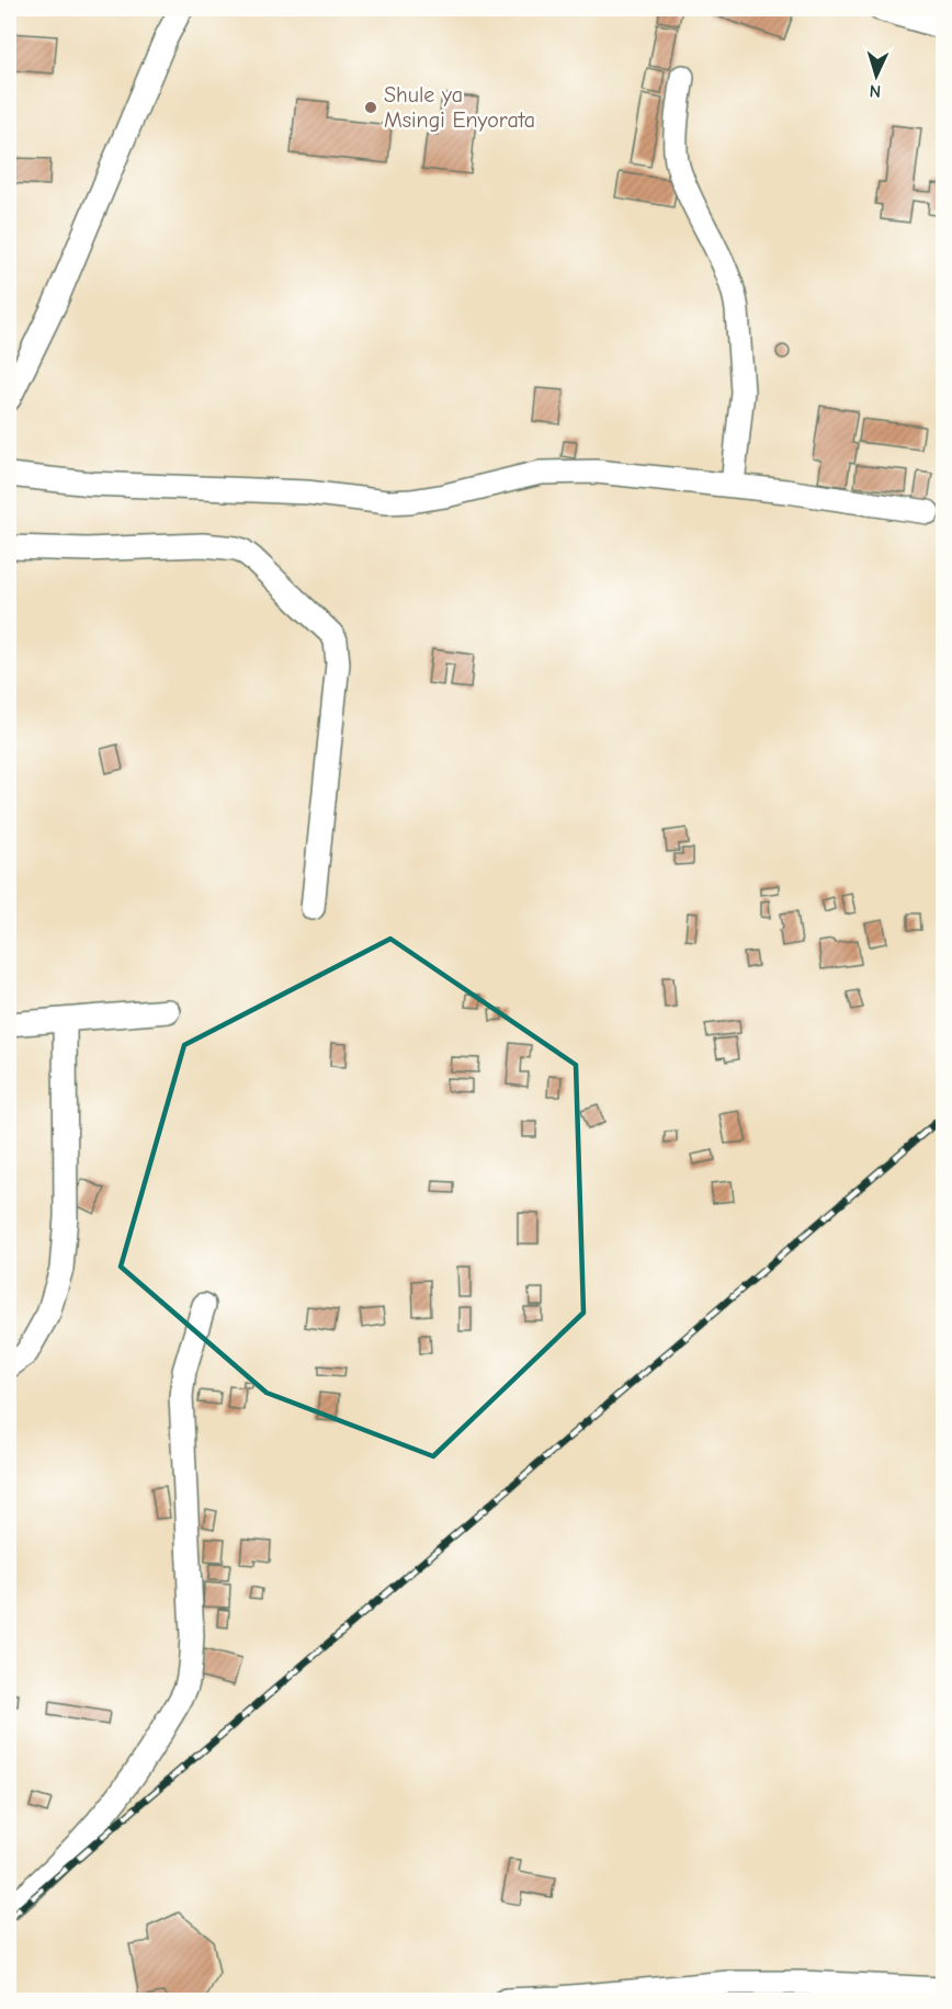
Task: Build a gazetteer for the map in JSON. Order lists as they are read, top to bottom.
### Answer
{
  "places": ["Shule ya Msingi Enyorata"],
  "north": "bottom"
}
